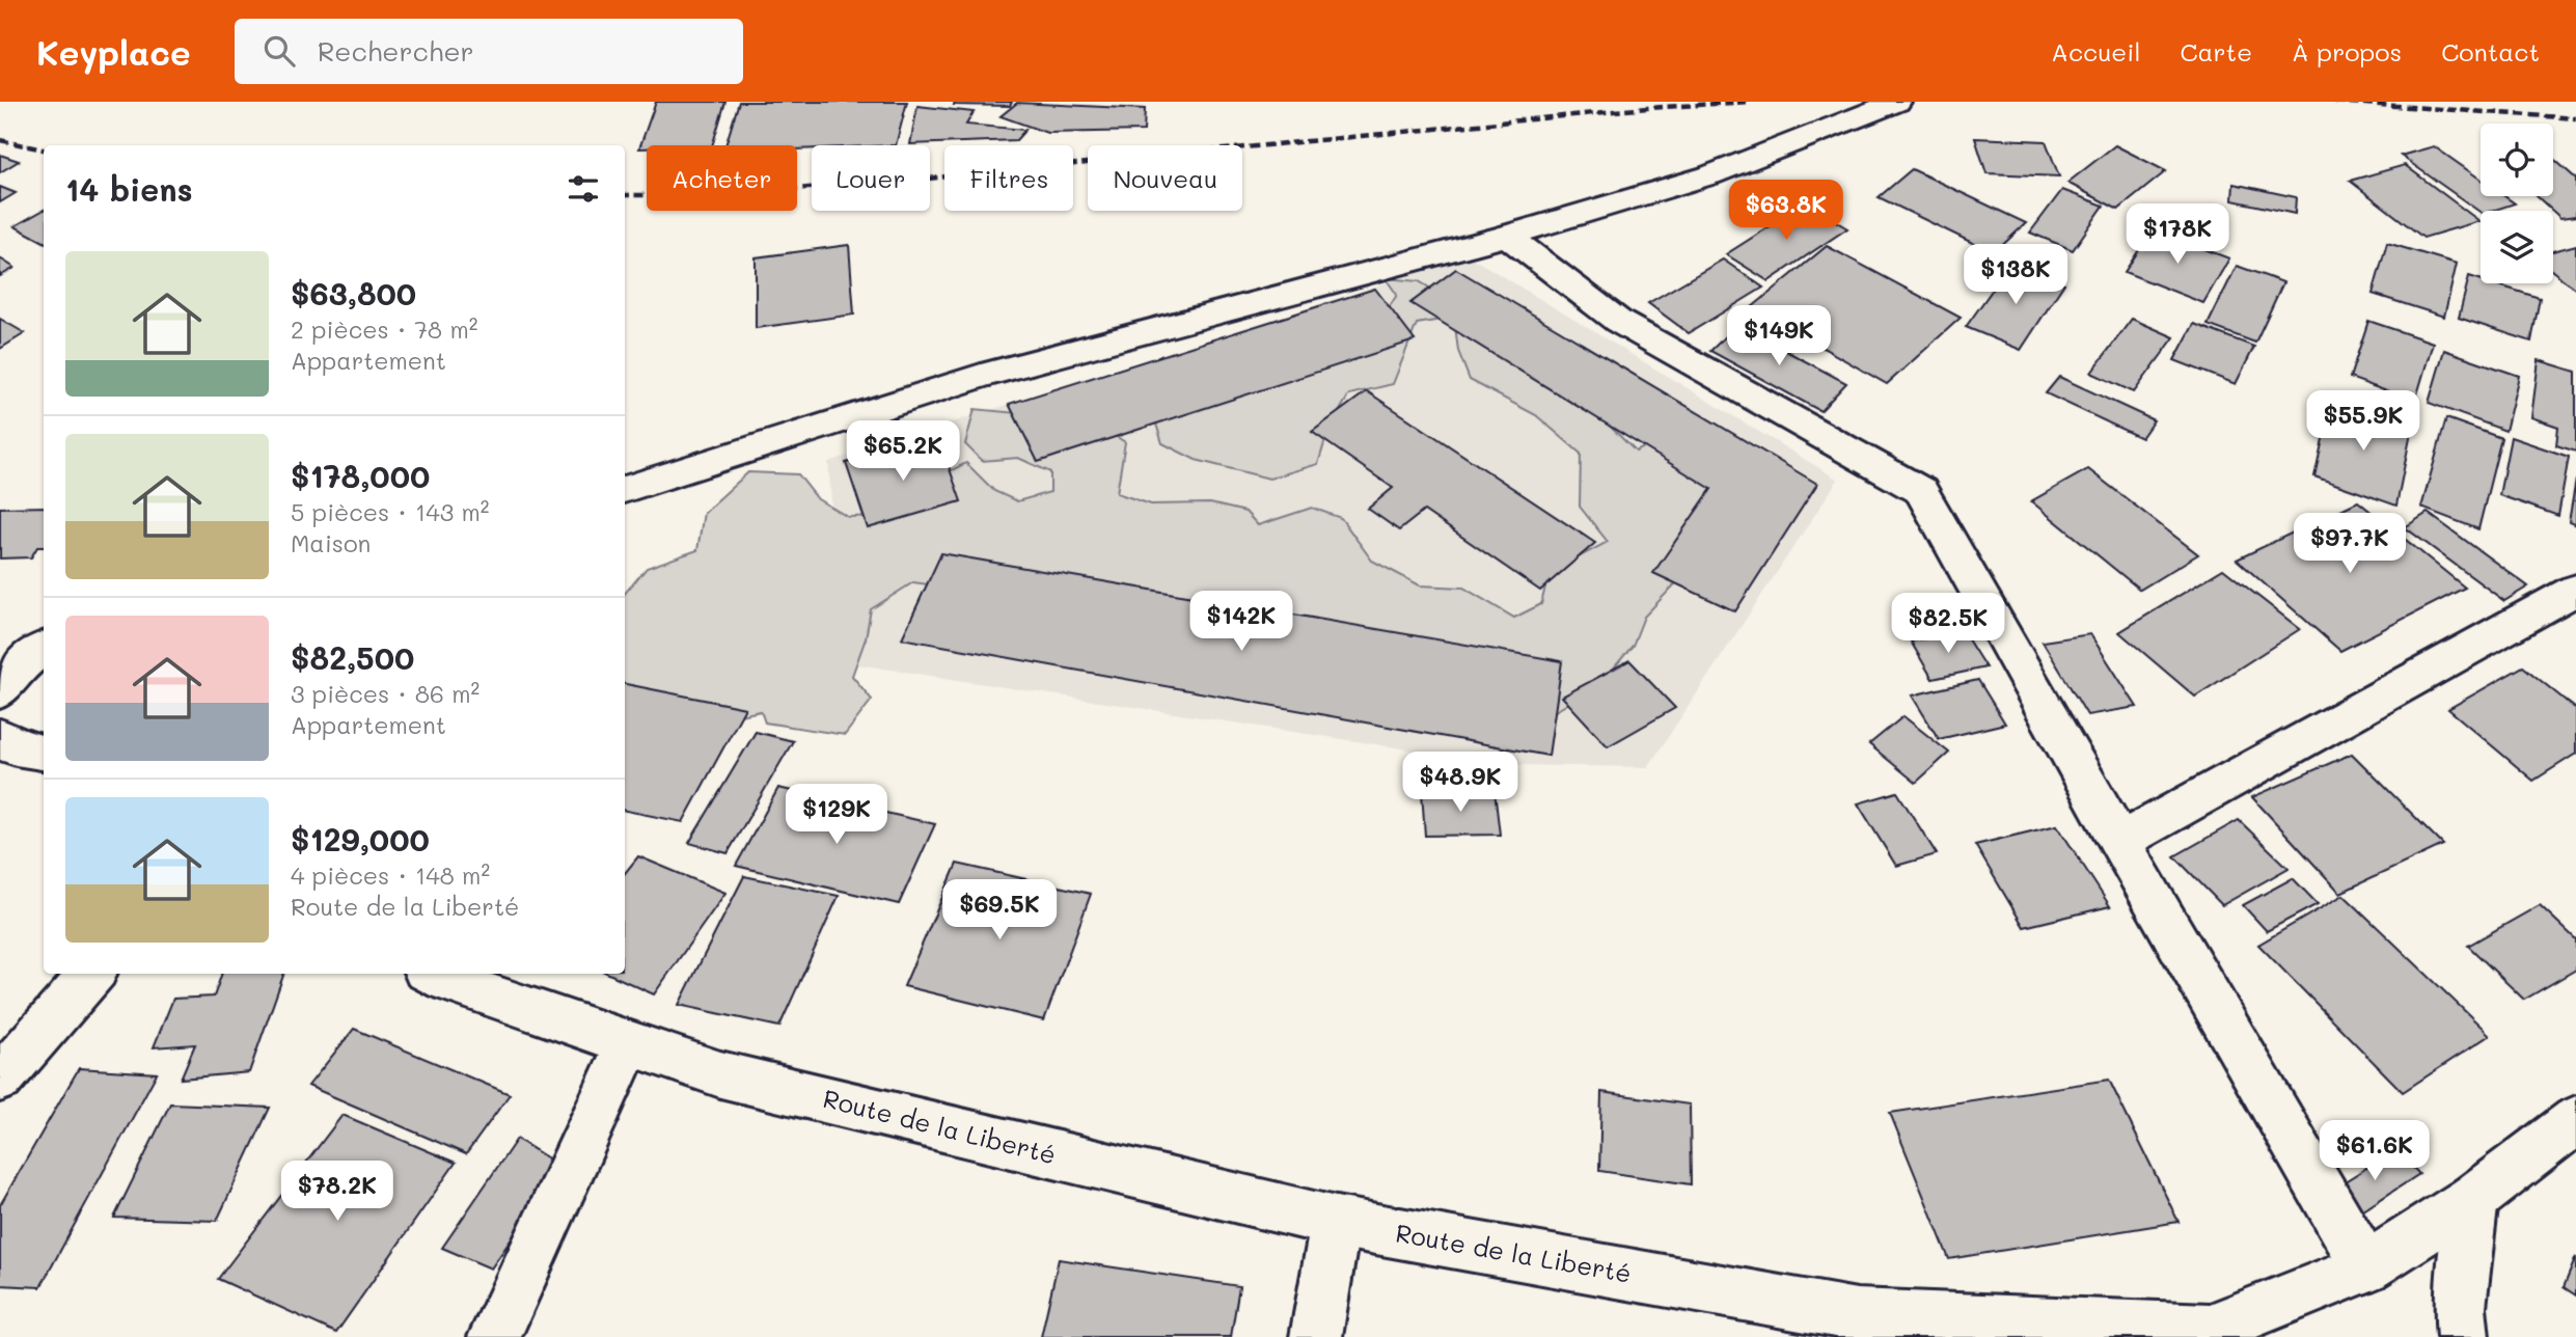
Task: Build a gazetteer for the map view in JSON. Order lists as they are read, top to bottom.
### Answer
{
  "streets": {
    "main road": ["Route de la Liberté"]
  },
  "page": {
    "header": "Keyplace",
    "search": "Rechercher",
    "nav": [
      "Accueil",
      "Carte",
      "À propos",
      "Contact"
    ],
    "chip": [
      "Acheter",
      "Louer",
      "Filtres",
      "Nouveau"
    ],
    "heading": "14 biens",
    "price": [
      "$63.8K",
      "$178K",
      "$138K",
      "$149K",
      "$55.9K",
      "$65.2K",
      "$97.7K",
      "$142K",
      "$82.5K",
      "$48.9K",
      "$129K",
      "$69.5K",
      "$61.6K",
      "$78.2K"
    ],
    "list": [
      {
        "name": "$63,800",
        "note": "2 pièces · 78 m² · Appartement"
      },
      {
        "name": "$178,000",
        "note": "5 pièces · 143 m² · Maison"
      },
      {
        "name": "$82,500",
        "note": "3 pièces · 86 m² · Appartement"
      },
      {
        "name": "$129,000",
        "note": "4 pièces · 148 m² · Route de la Liberté"
      }
    ]
  }
}
